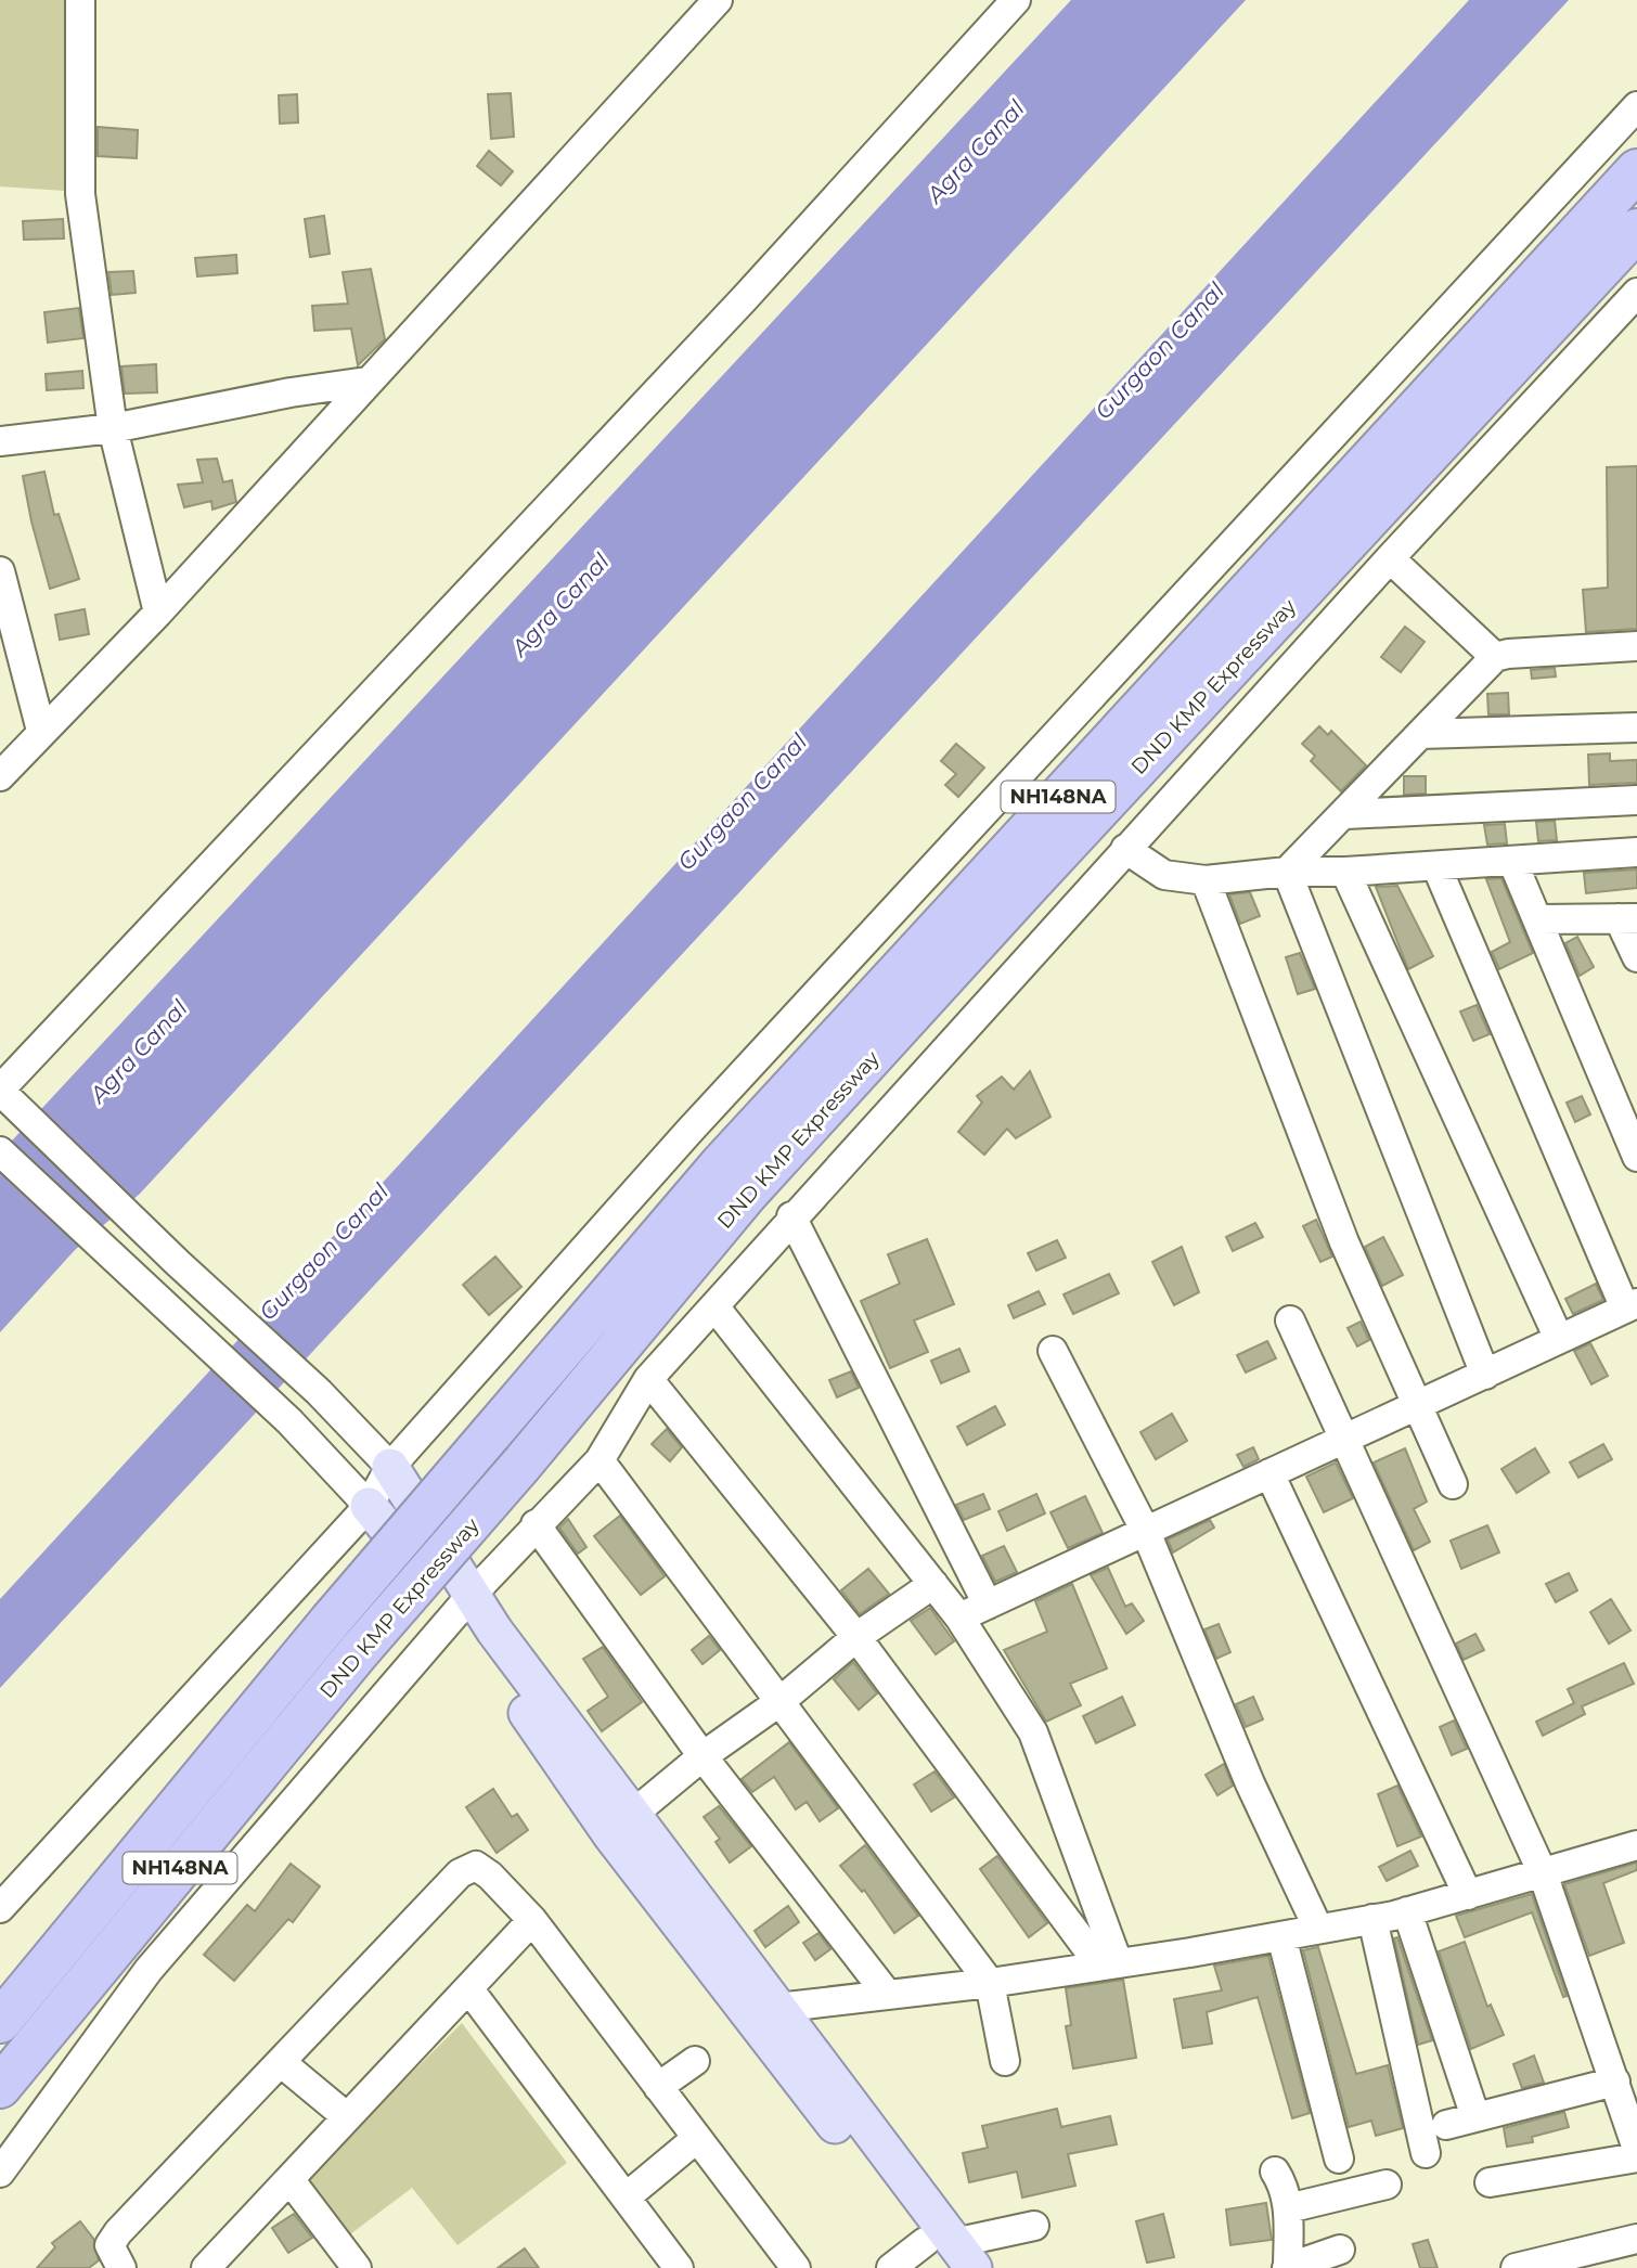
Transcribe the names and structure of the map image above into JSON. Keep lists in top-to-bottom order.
{
  "streets": {
    "highway": ["DND KMP Expressway", "NH148NA"]
  },
  "water": ["Agra Canal", "Gurgaon Canal"]
}
